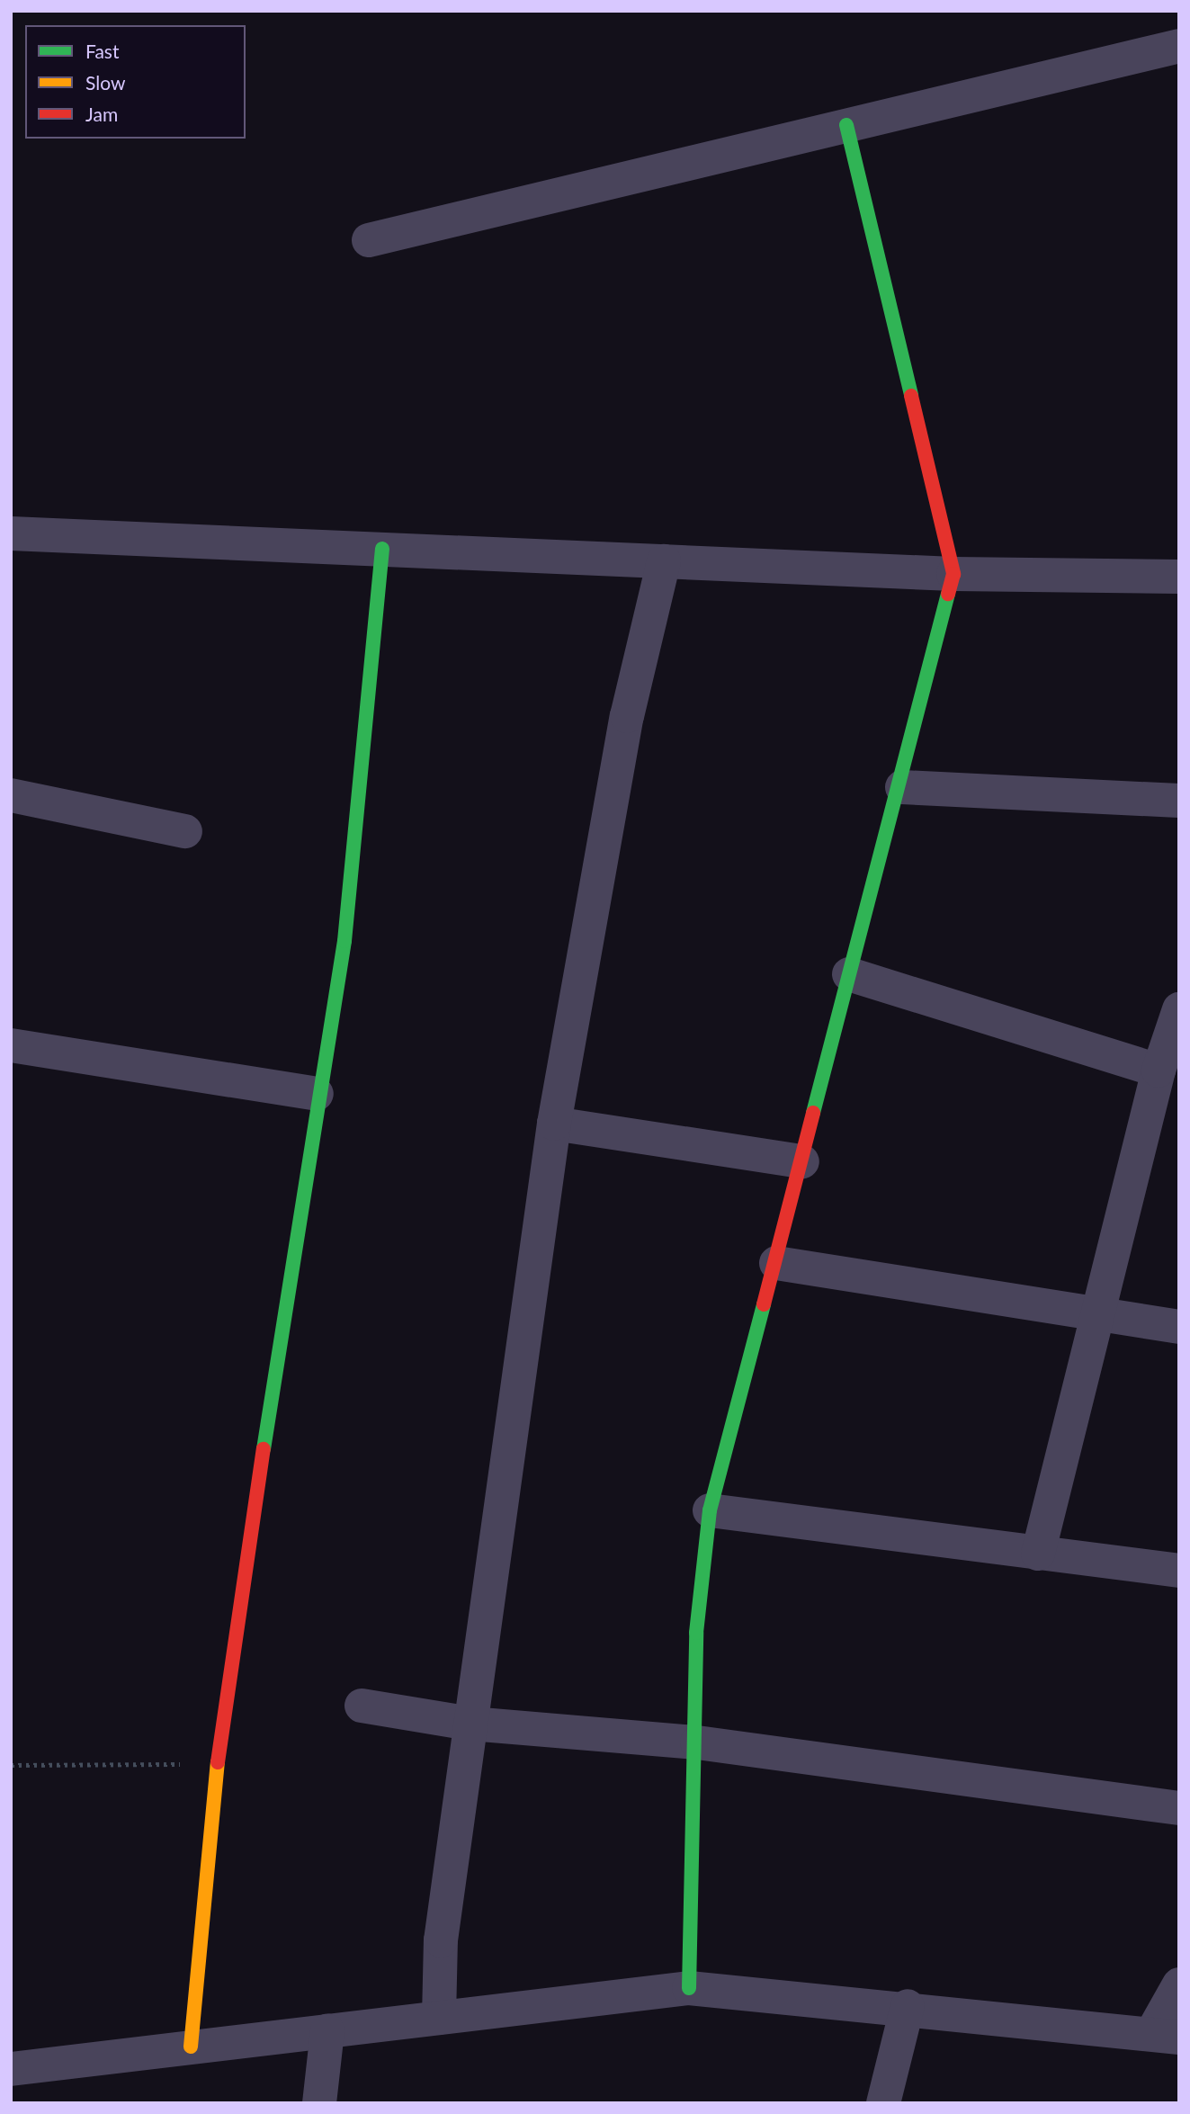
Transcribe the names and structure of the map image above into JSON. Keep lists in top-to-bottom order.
{
  "legend": ["Fast", "Slow", "Jam"]
}
